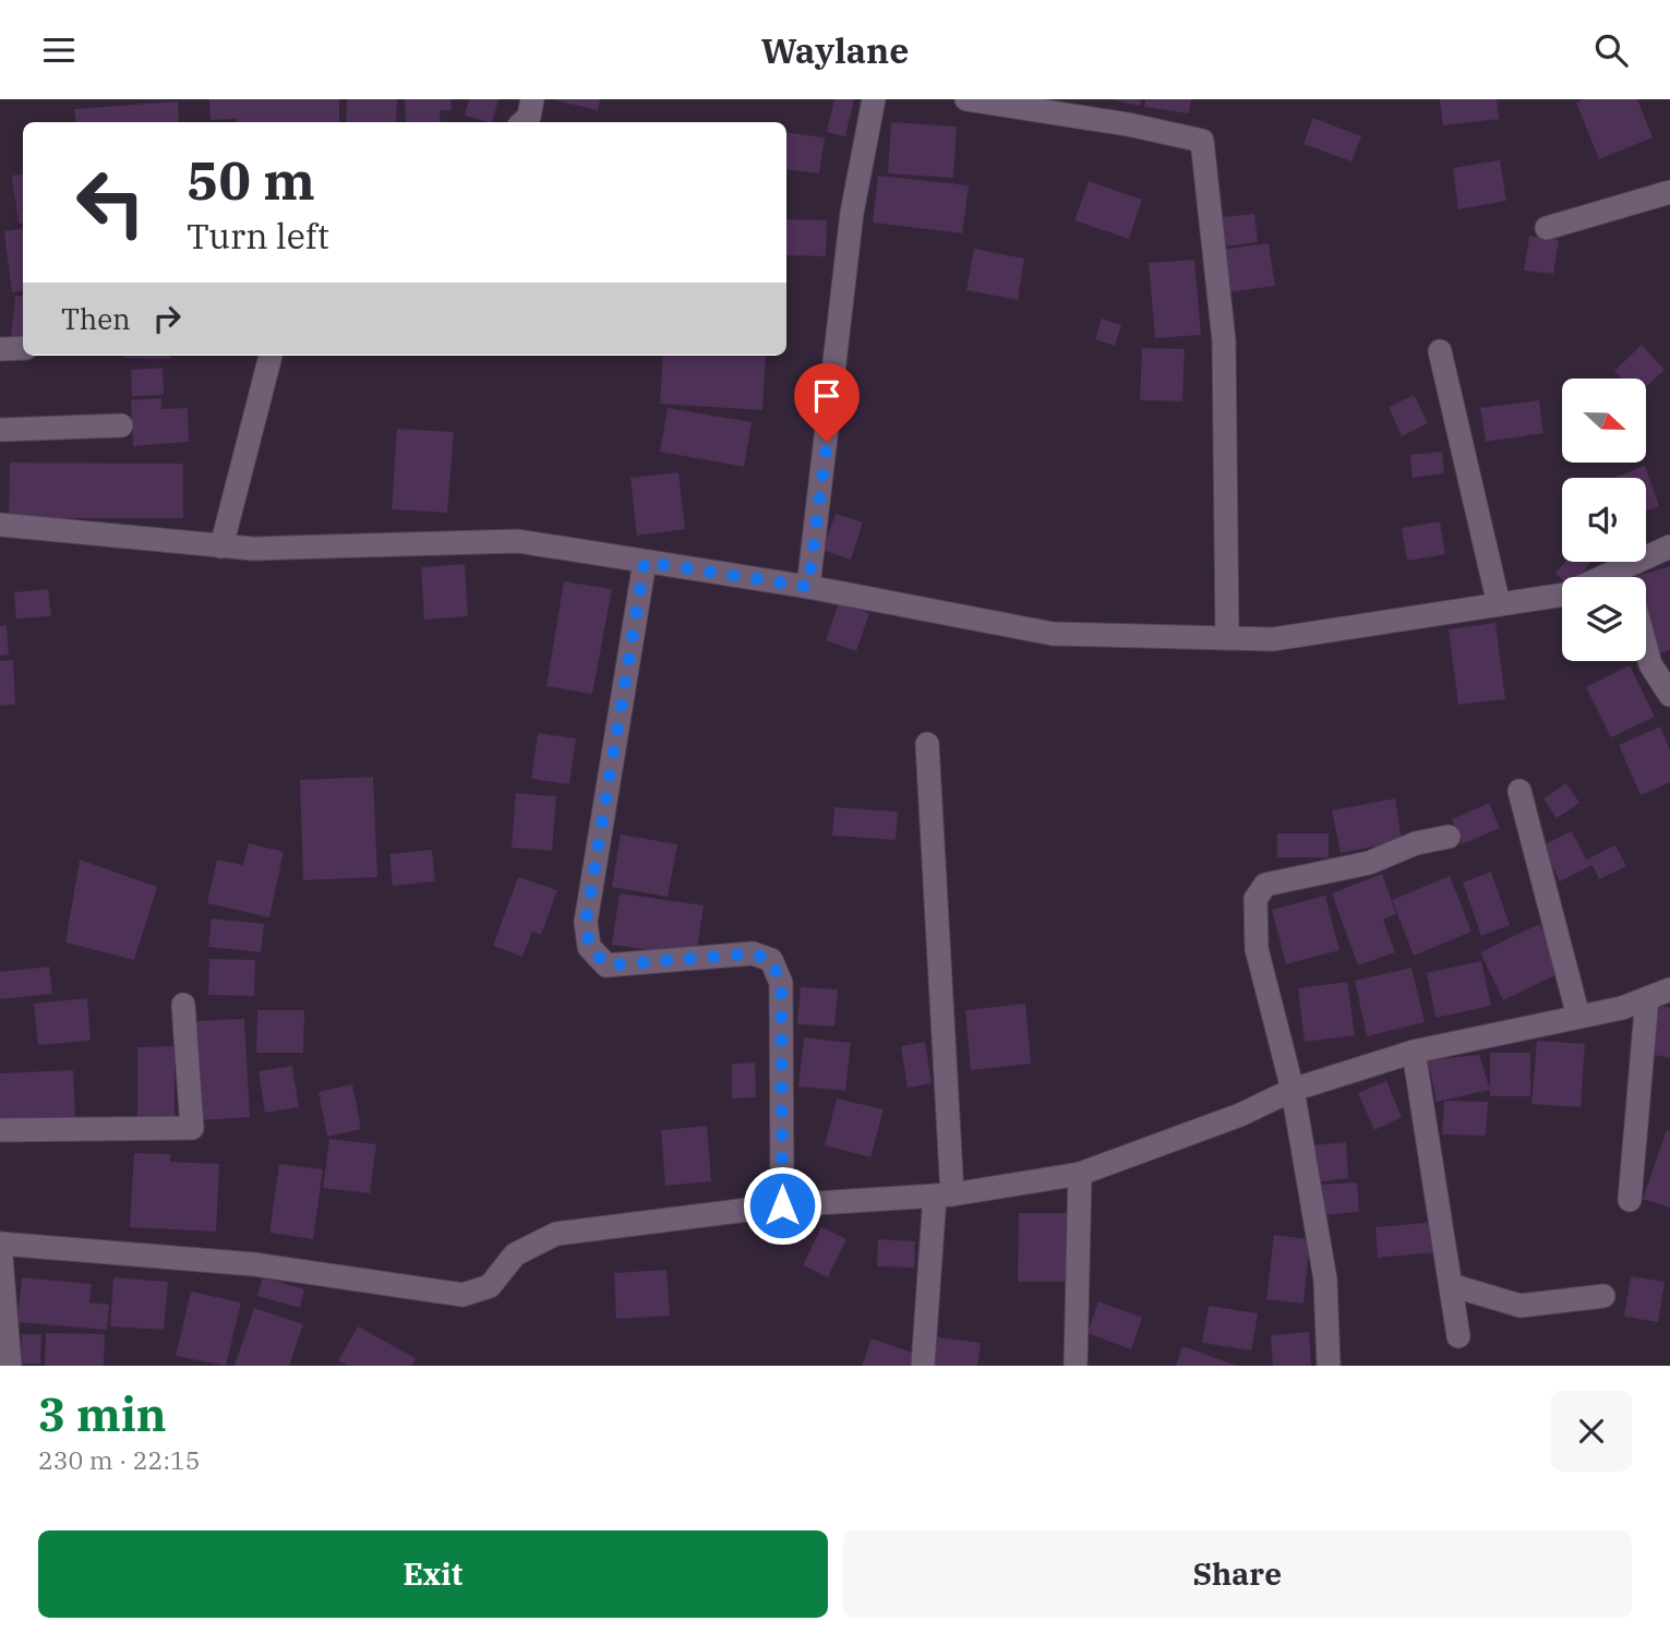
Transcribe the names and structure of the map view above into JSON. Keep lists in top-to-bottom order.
{
  "north": "right",
  "page": {
    "header": "Waylane",
    "turn": ["50 m", "Turn left"],
    "then": "Then",
    "heading": ["3 min", "230 m · 22:15"],
    "buttons": ["Exit", "Share"]
  }
}
